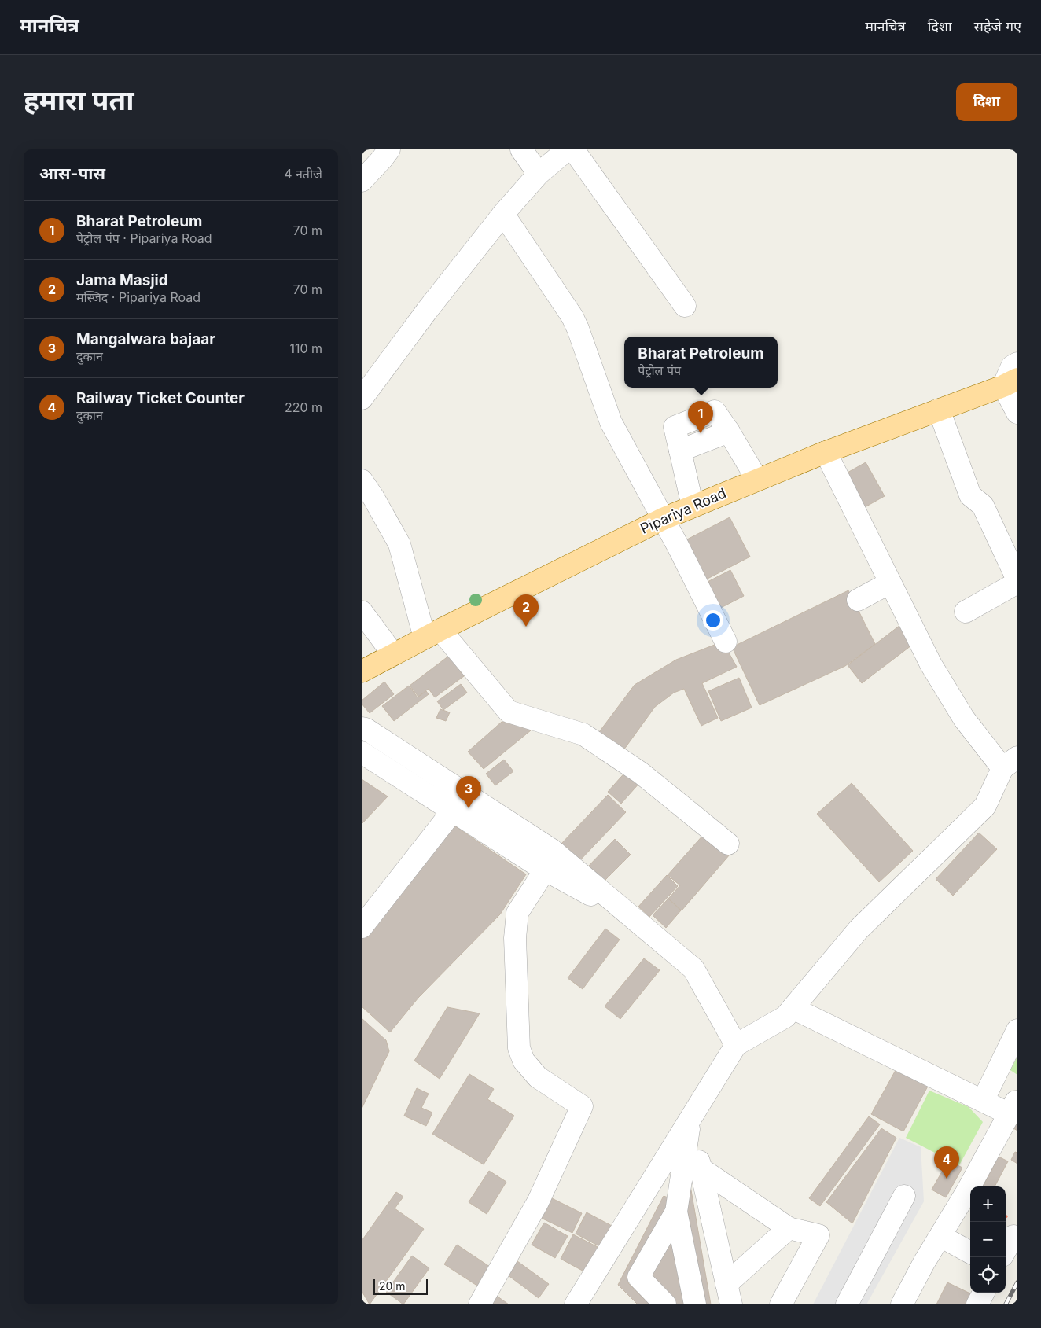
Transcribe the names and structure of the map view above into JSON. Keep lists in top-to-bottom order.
{
  "streets": {
    "main road": ["Pipariya Road"]
  },
  "scale_bar": "20 m",
  "page": {
    "header": "मानचित्र",
    "nav": ["मानचित्र", "दिशा", "सहेजे गए"],
    "title": "हमारा पता",
    "buttons": "दिशा",
    "heading": ["आस-पास", "4 नतीजे"],
    "list": [
      {
        "mark": "1",
        "name": "Bharat Petroleum",
        "note": "पेट्रोल पंप · Pipariya Road",
        "value": "70 m"
      },
      {
        "mark": "2",
        "name": "Jama Masjid",
        "note": "मस्जिद · Pipariya Road",
        "value": "70 m"
      },
      {
        "mark": "3",
        "name": "Mangalwara bajaar",
        "note": "दुकान",
        "value": "110 m"
      },
      {
        "mark": "4",
        "name": "Railway Ticket Counter",
        "note": "दुकान",
        "value": "220 m"
      }
    ],
    "popup": ["Bharat Petroleum", "पेट्रोल पंप"],
    "pins": [
      "1",
      "2",
      "3",
      "4"
    ],
    "map_buttons": ["+", "−"],
    "scale": "20 m"
  }
}
